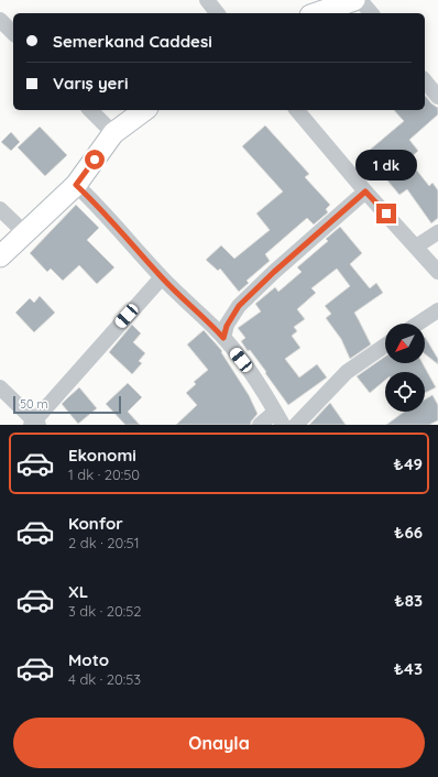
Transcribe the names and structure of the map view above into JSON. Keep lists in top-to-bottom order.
{
  "scale_bar": "50 m",
  "north": "bottom left",
  "page": {
    "banner": ["Semerkand Caddesi", "Varış yeri"],
    "bubble": "1 dk",
    "scale": "50 m",
    "list": [
      {
        "name": "Ekonomi",
        "note": "1 dk · 20:50",
        "value": "₺49"
      },
      {
        "name": "Konfor",
        "note": "2 dk · 20:51",
        "value": "₺66"
      },
      {
        "name": "XL",
        "note": "3 dk · 20:52",
        "value": "₺83"
      },
      {
        "name": "Moto",
        "note": "4 dk · 20:53",
        "value": "₺43"
      }
    ],
    "buttons": "Onayla"
  }
}
